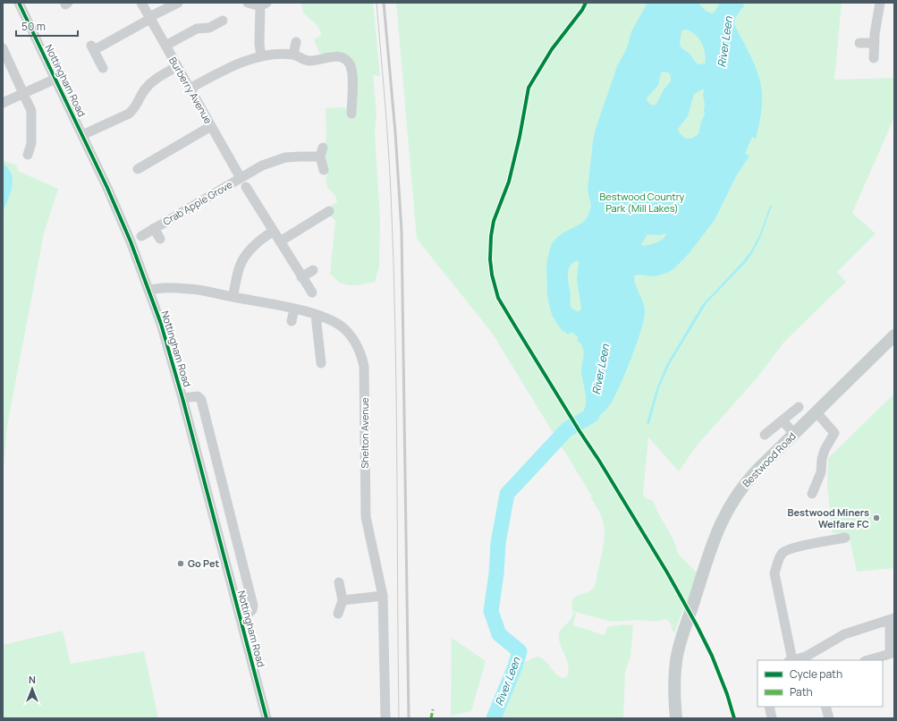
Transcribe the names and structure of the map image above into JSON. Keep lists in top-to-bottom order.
{
  "streets": {
    "main road": ["Bestwood Road"],
    "street": [
      "Nottingham Road",
      "Burberry Avenue",
      "Crab Apple Grove",
      "Shelton Avenue"
    ]
  },
  "crossings": [
    ["Nottingham Road", "Shelton Avenue"],
    ["Burberry Avenue", "Crab Apple Grove"]
  ],
  "water": ["River Leen"],
  "parks": ["Bestwood Country Park (Mill Lakes)"],
  "places": ["Bestwood Miners Welfare FC", "Go Pet"],
  "legend": ["Cycle path", "Path"],
  "scale_bar": "50 m",
  "north": "top"
}
